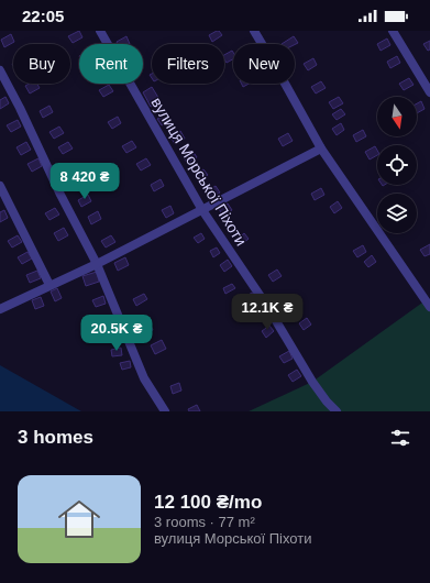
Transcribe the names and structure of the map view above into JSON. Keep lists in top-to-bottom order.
{
  "streets": {
    "street": ["вулиця Морської Піхоти"]
  },
  "north": "bottom",
  "page": {
    "status": "22:05",
    "chip": [
      "Buy",
      "Rent",
      "Filters",
      "New"
    ],
    "price": ["8 420 ₴", "12.1K ₴", "20.5K ₴"],
    "heading": "3 homes",
    "list": [
      {
        "name": "12 100 ₴/mo",
        "note": "3 rooms · 77 m² · вулиця Морської Піхоти"
      }
    ]
  }
}
